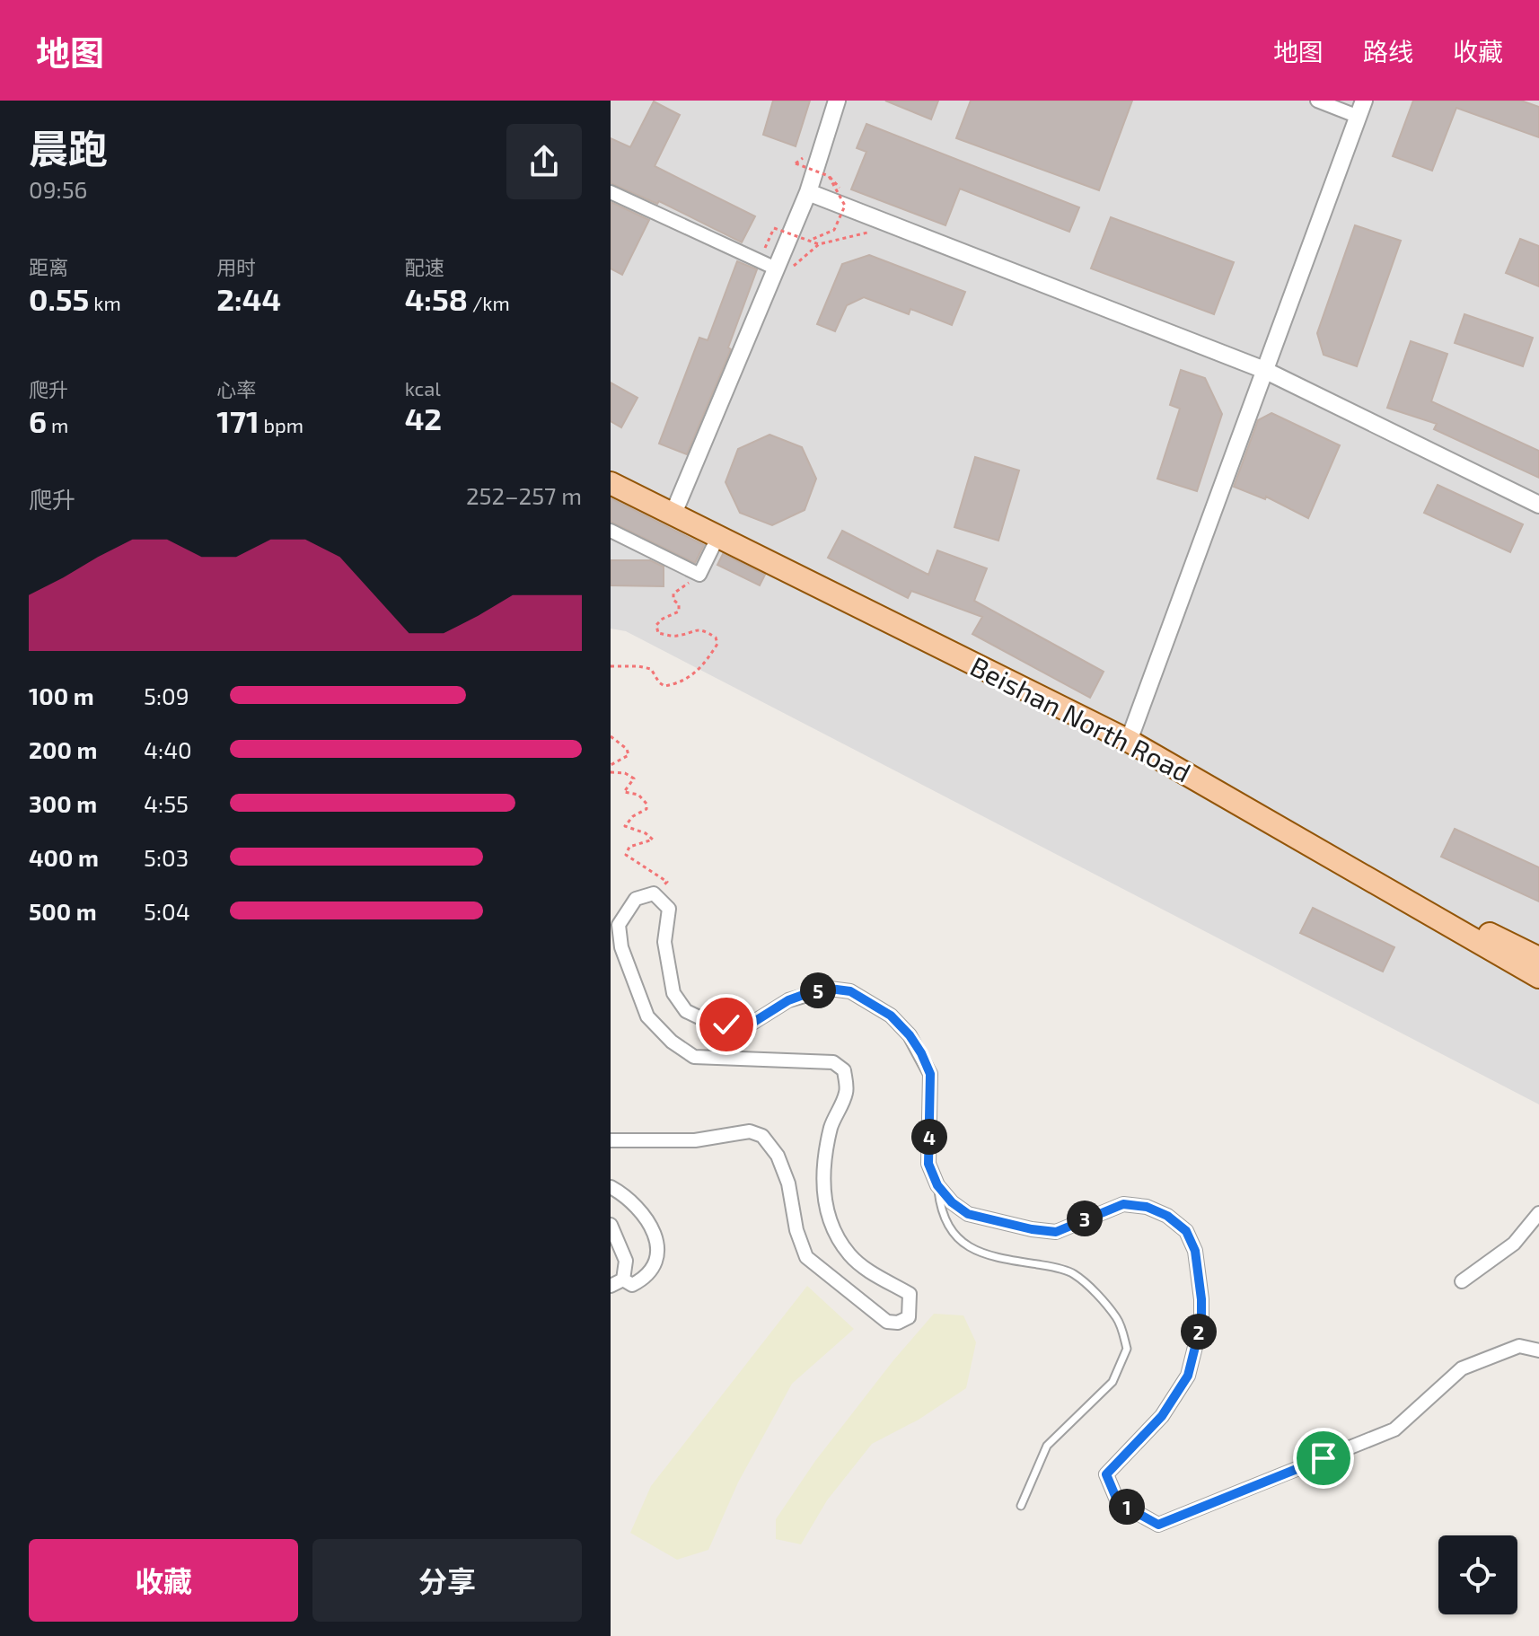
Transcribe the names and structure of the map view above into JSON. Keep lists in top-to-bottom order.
{
  "streets": {
    "main road": ["Beishan North Road"]
  },
  "page": {
    "header": "地图",
    "nav": ["地图", "路线", "收藏"],
    "heading": ["晨跑", "09:56"],
    "stats": [
      ["距离", "0.55 km"],
      ["用时", "2:44"],
      ["配速", "4:58 /km"],
      ["爬升", "6 m"],
      ["心率", "171 bpm"],
      ["kcal", "42"]
    ],
    "chart": ["爬升", "252–257 m"],
    "list": [
      {
        "name": "100 m",
        "note": "5:09"
      },
      {
        "name": "200 m",
        "note": "4:40"
      },
      {
        "name": "300 m",
        "note": "4:55"
      },
      {
        "name": "400 m",
        "note": "5:03"
      },
      {
        "name": "500 m",
        "note": "5:04"
      }
    ],
    "pins": [
      "5",
      "4",
      "3",
      "2",
      "1"
    ],
    "buttons": ["收藏", "分享"]
  }
}
